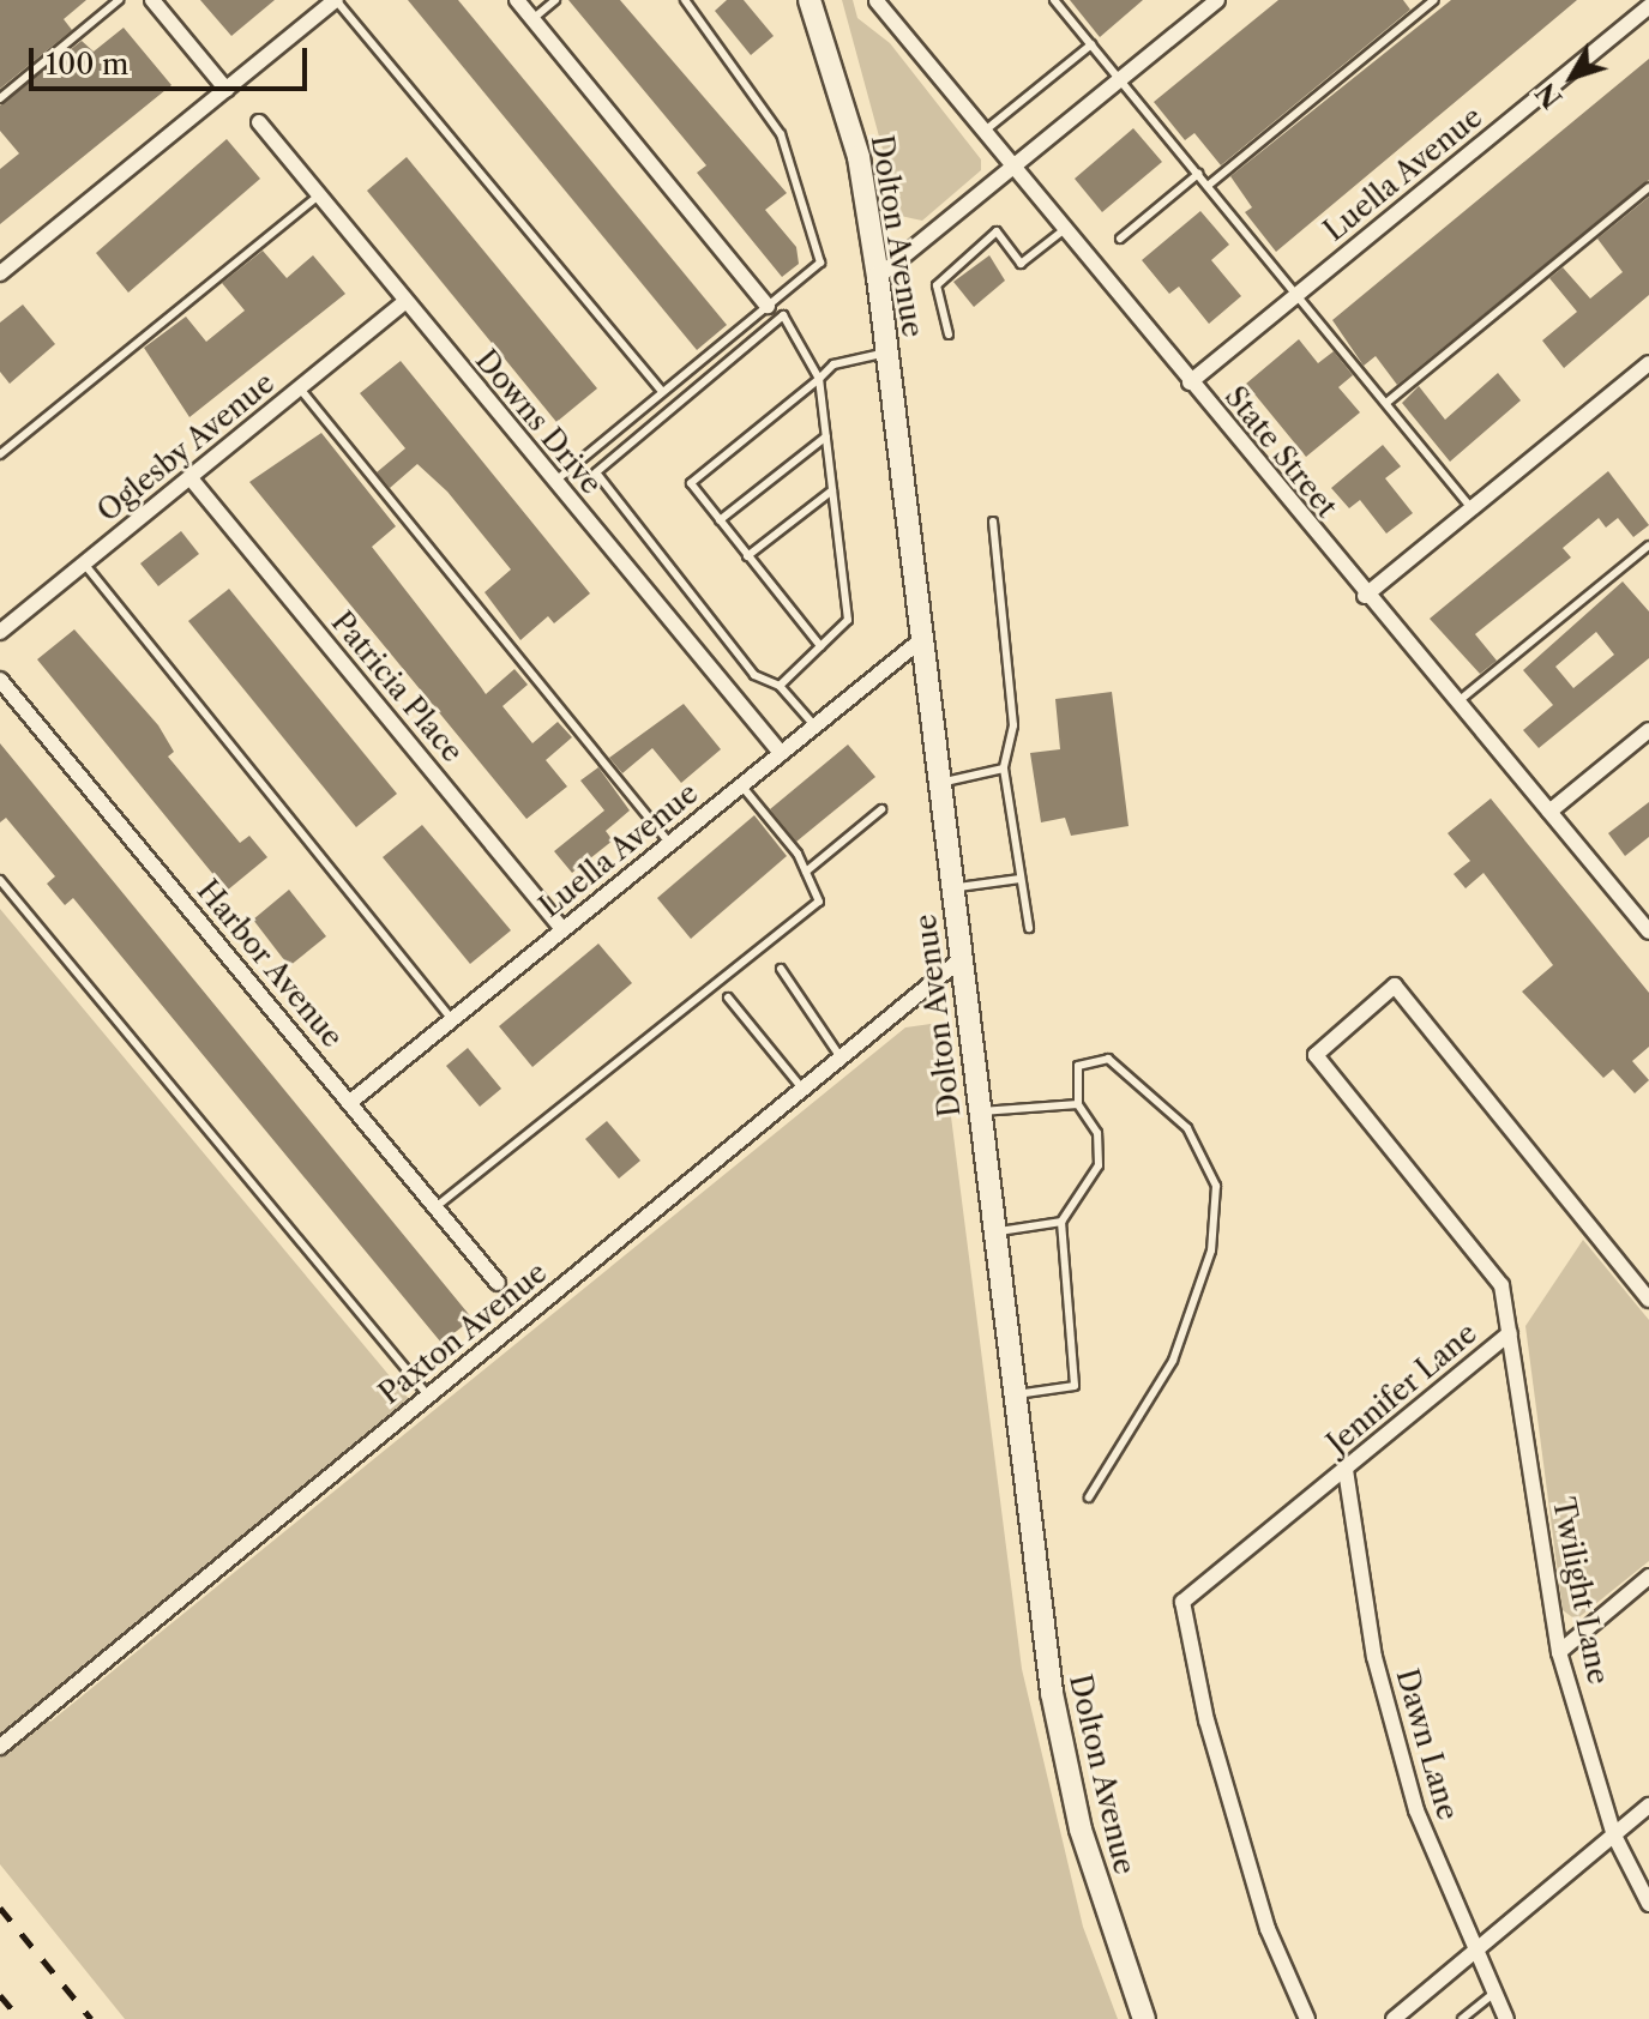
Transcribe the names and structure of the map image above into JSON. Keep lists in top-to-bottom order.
{
  "streets": {
    "street": [
      "Luella Avenue",
      "Dolton Avenue",
      "Downs Drive",
      "Oglesby Avenue",
      "State Street",
      "Patricia Place",
      "Harbor Avenue",
      "Paxton Avenue",
      "Jennifer Lane",
      "Twilight Lane",
      "Dawn Lane"
    ]
  },
  "crossings": [
    ["Luella Avenue", "Dolton Avenue"],
    ["Luella Avenue", "Downs Drive"],
    ["Luella Avenue", "State Street"],
    ["Luella Avenue", "Patricia Place"],
    ["Luella Avenue", "Harbor Avenue"],
    ["Dolton Avenue", "Paxton Avenue"],
    ["Downs Drive", "Oglesby Avenue"],
    ["Oglesby Avenue", "Patricia Place"],
    ["Jennifer Lane", "Twilight Lane"],
    ["Jennifer Lane", "Dawn Lane"]
  ],
  "scale_bar": "100 m",
  "north": "bottom left"
}
